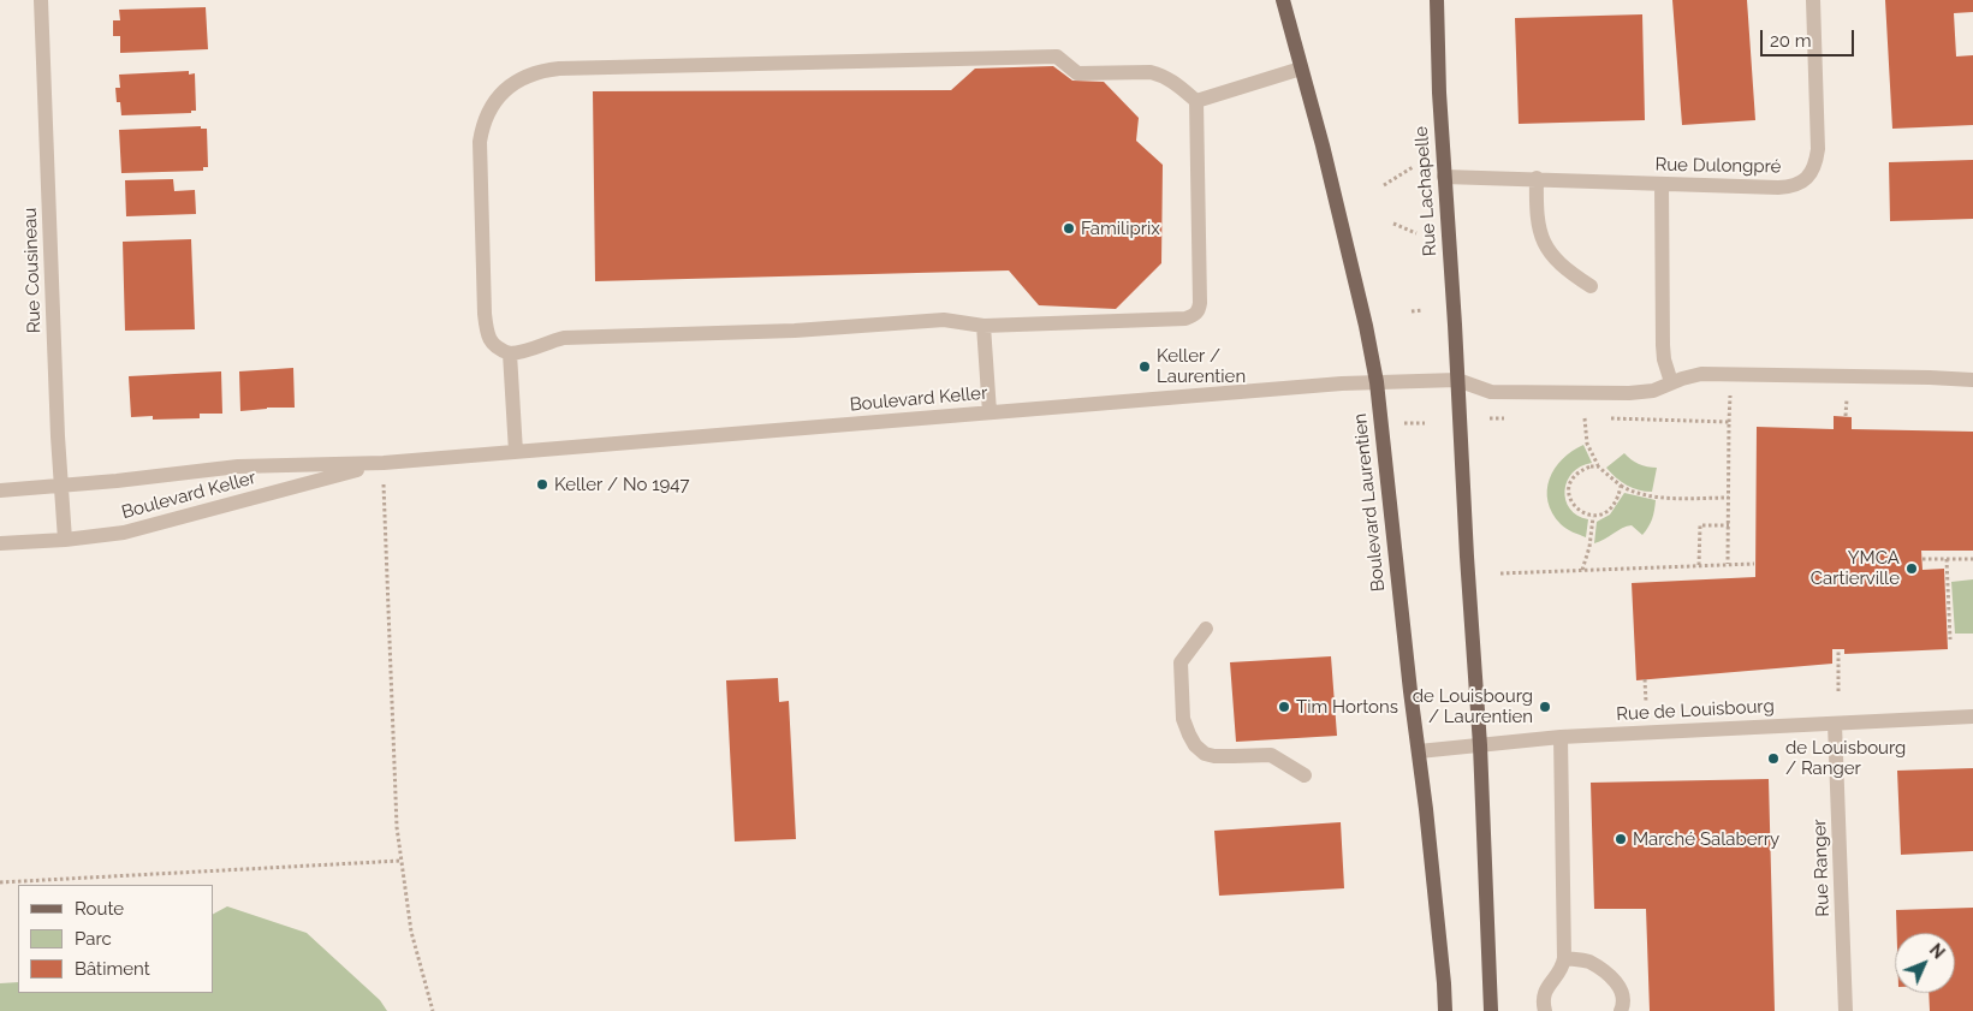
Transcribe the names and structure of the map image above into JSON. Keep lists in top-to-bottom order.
{
  "streets": {
    "main road": ["Rue Lachapelle", "Boulevard Laurentien"],
    "street": [
      "Rue Dulongpré",
      "Rue Cousineau",
      "Boulevard Keller",
      "Rue de Louisbourg",
      "Rue Ranger"
    ]
  },
  "crossings": [
    ["Rue Dulongpré", "Rue Lachapelle"],
    ["Rue Lachapelle", "Boulevard Keller"],
    ["Rue Cousineau", "Boulevard Keller"],
    ["Boulevard Keller", "Boulevard Laurentien"],
    ["Boulevard Laurentien", "Rue de Louisbourg"],
    ["Rue de Louisbourg", "Rue Ranger"]
  ],
  "places": [
    "Familiprix",
    "Keller / Laurentien",
    "Keller / No 1947",
    "YMCA Cartierville",
    "Tim Hortons",
    "de Louisbourg / Laurentien",
    "de Louisbourg / Ranger",
    "Marché Salaberry"
  ],
  "legend": ["Route", "Parc", "Bâtiment"],
  "scale_bar": "20 m",
  "north": "top right"
}
